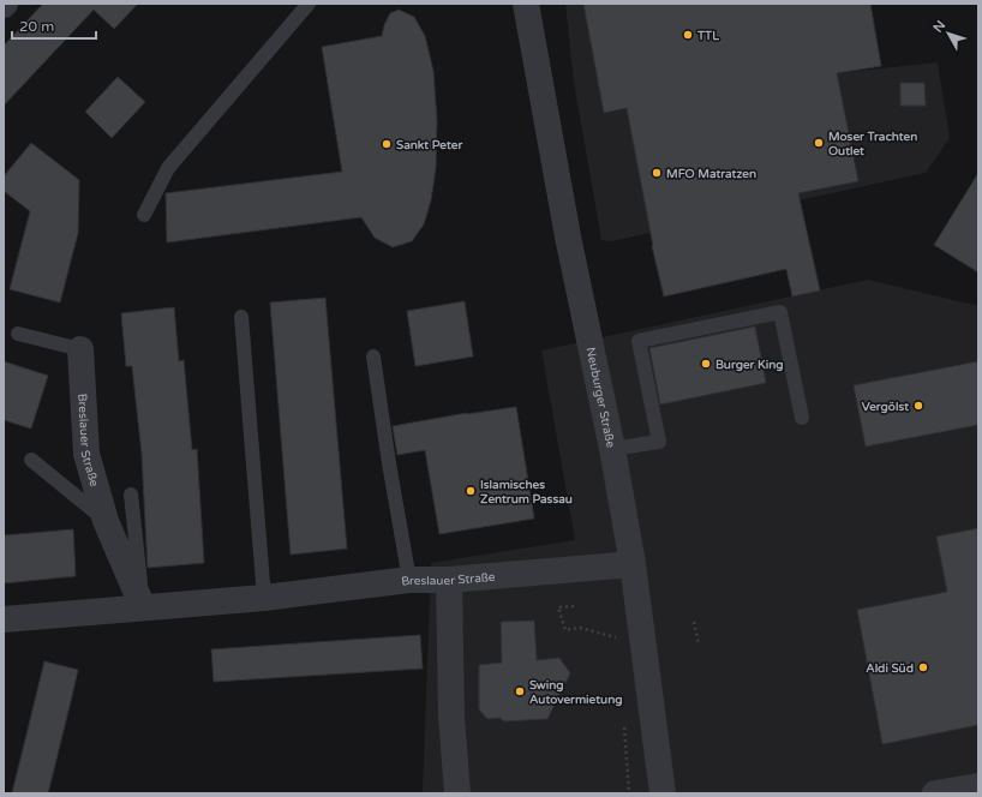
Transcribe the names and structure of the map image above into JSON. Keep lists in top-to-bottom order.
{
  "streets": {
    "street": ["Neuburger Straße", "Breslauer Straße"]
  },
  "crossings": [
    ["Neuburger Straße", "Breslauer Straße"]
  ],
  "places": [
    "TTL",
    "Moser Trachten Outlet",
    "Sankt Peter",
    "MFO Matratzen",
    "Burger King",
    "Vergölst",
    "Islamisches Zentrum Passau",
    "Aldi Süd",
    "Swing Autovermietung"
  ],
  "scale_bar": "20 m",
  "north": "top left"
}
